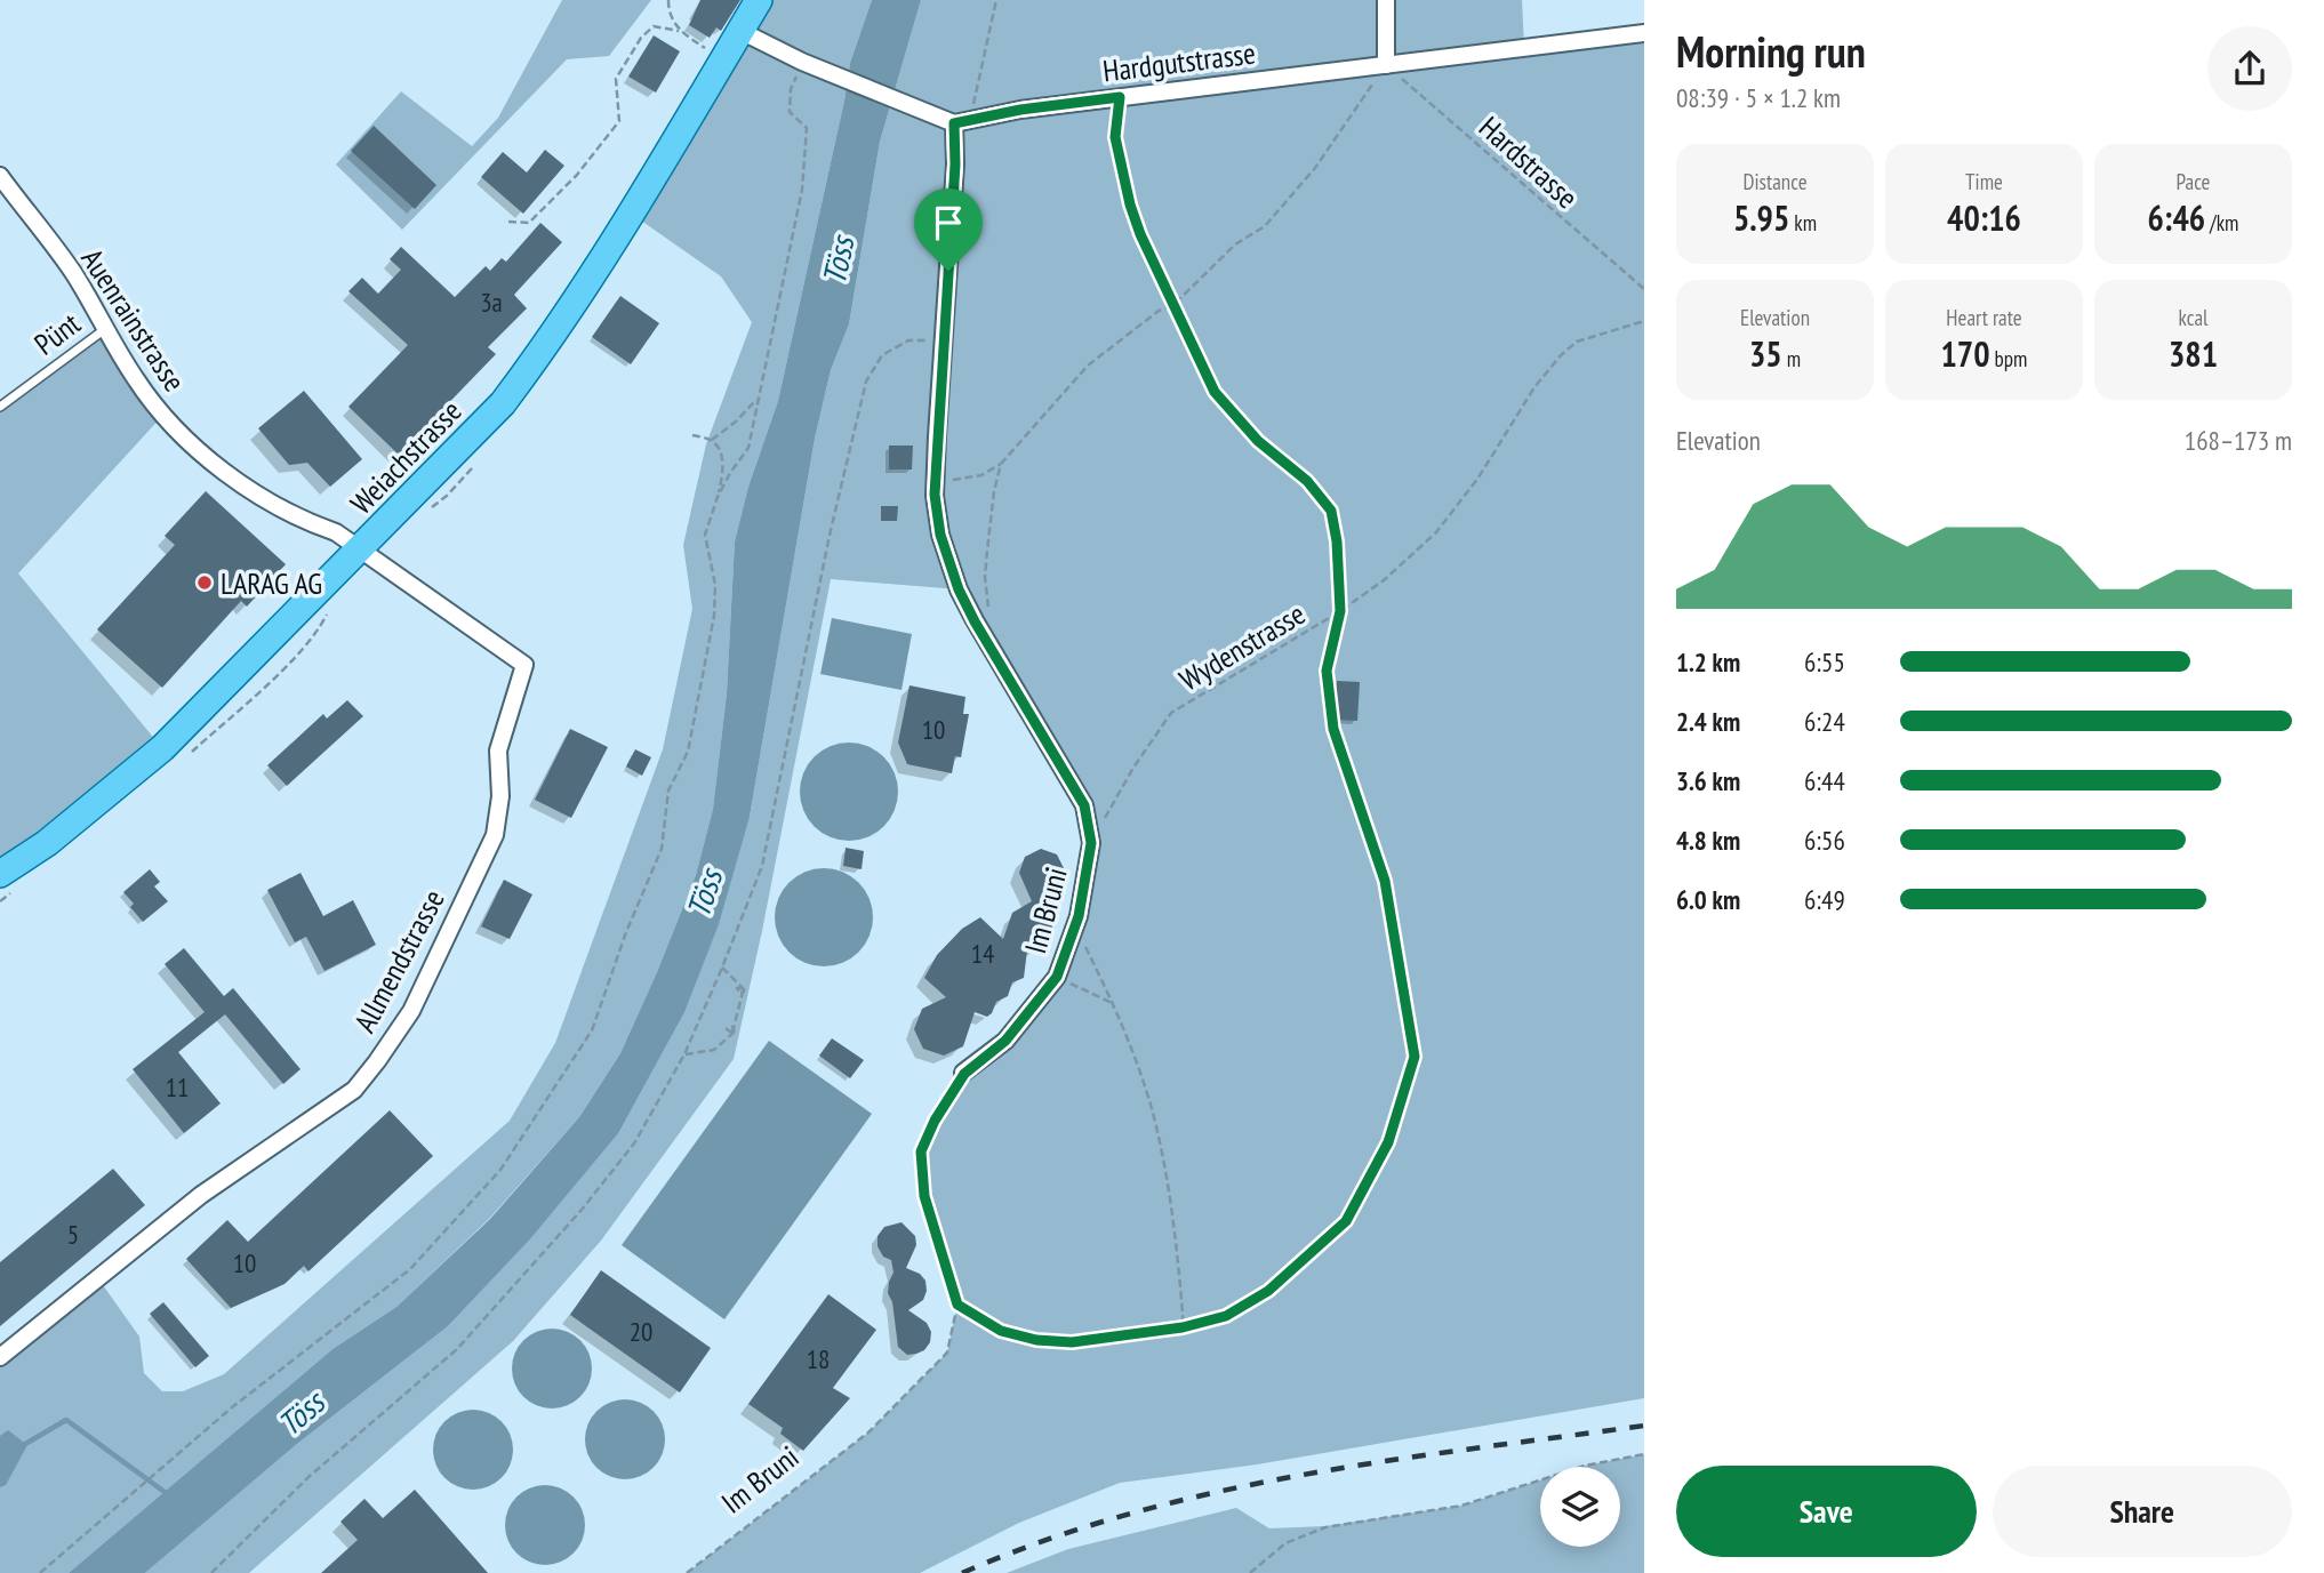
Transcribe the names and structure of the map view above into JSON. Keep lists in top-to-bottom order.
{
  "streets": {
    "main road": ["Weiachstrasse"],
    "street": [
      "Hardgutstrasse",
      "Auenrainstrasse",
      "Im Bruni",
      "Allmendstrasse"
    ],
    "lane": ["Pünt"],
    "path": ["Hardstrasse", "Wydenstrasse"]
  },
  "crossings": [
    ["Hardgutstrasse", "Hardstrasse"],
    ["Hardgutstrasse", "Im Bruni"],
    ["Auenrainstrasse", "Pünt"],
    ["Auenrainstrasse", "Weiachstrasse"],
    ["Auenrainstrasse", "Allmendstrasse"],
    ["Weiachstrasse", "Allmendstrasse"],
    ["Wydenstrasse", "Im Bruni"]
  ],
  "water": ["Töss"],
  "places": ["LARAG AG"],
  "house_numbers": [
    "3a",
    "10",
    "14",
    "11",
    "5",
    "10",
    "20",
    "18"
  ],
  "page": {
    "heading": ["Morning run", "08:39 · 5 × 1.2 km"],
    "stats": [
      ["Distance", "5.95 km"],
      ["Time", "40:16"],
      ["Pace", "6:46 /km"],
      ["Elevation", "35 m"],
      ["Heart rate", "170 bpm"],
      ["kcal", "381"]
    ],
    "chart": ["Elevation", "168–173 m"],
    "list": [
      {
        "name": "1.2 km",
        "note": "6:55"
      },
      {
        "name": "2.4 km",
        "note": "6:24"
      },
      {
        "name": "3.6 km",
        "note": "6:44"
      },
      {
        "name": "4.8 km",
        "note": "6:56"
      },
      {
        "name": "6.0 km",
        "note": "6:49"
      }
    ],
    "buttons": ["Save", "Share"]
  }
}
